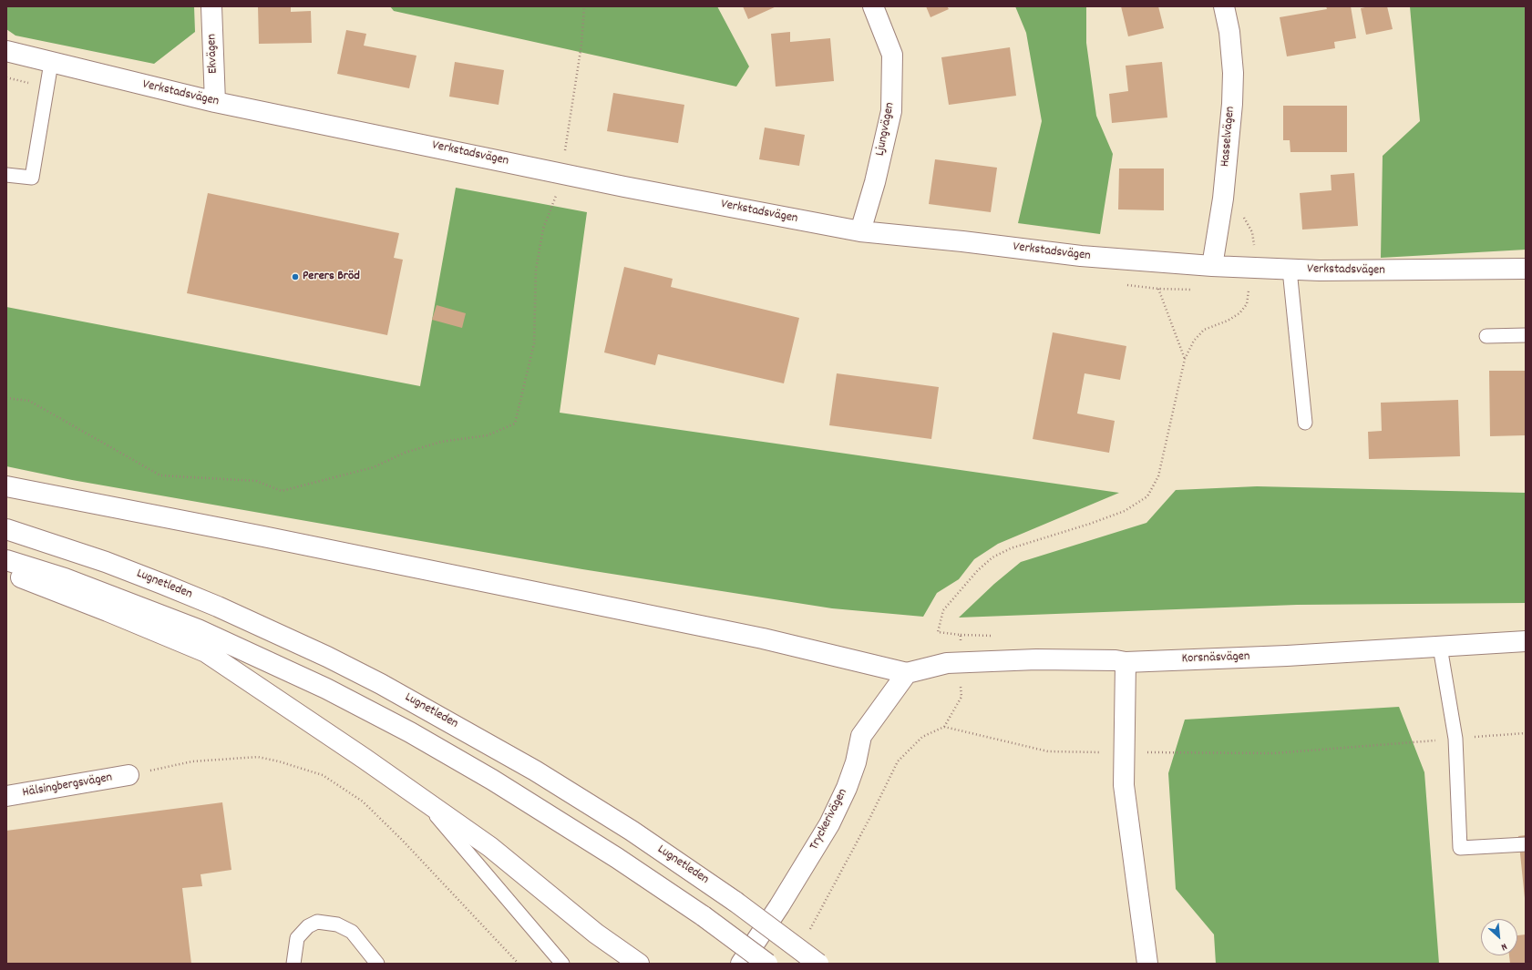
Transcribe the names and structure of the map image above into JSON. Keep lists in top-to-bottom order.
{
  "streets": {
    "main road": [
      "Ekvägen",
      "Verkstadsvägen",
      "Ljungvägen",
      "Hasselvägen",
      "Lugnetleden",
      "Korsnäsvägen",
      "Hälsingbergsvägen",
      "Tryckerivägen"
    ]
  },
  "crossings": [
    ["Ekvägen", "Verkstadsvägen"],
    ["Verkstadsvägen", "Ljungvägen"],
    ["Verkstadsvägen", "Hasselvägen"],
    ["Korsnäsvägen", "Tryckerivägen"]
  ],
  "places": ["Perers Bröd"],
  "north": "bottom right"
}
